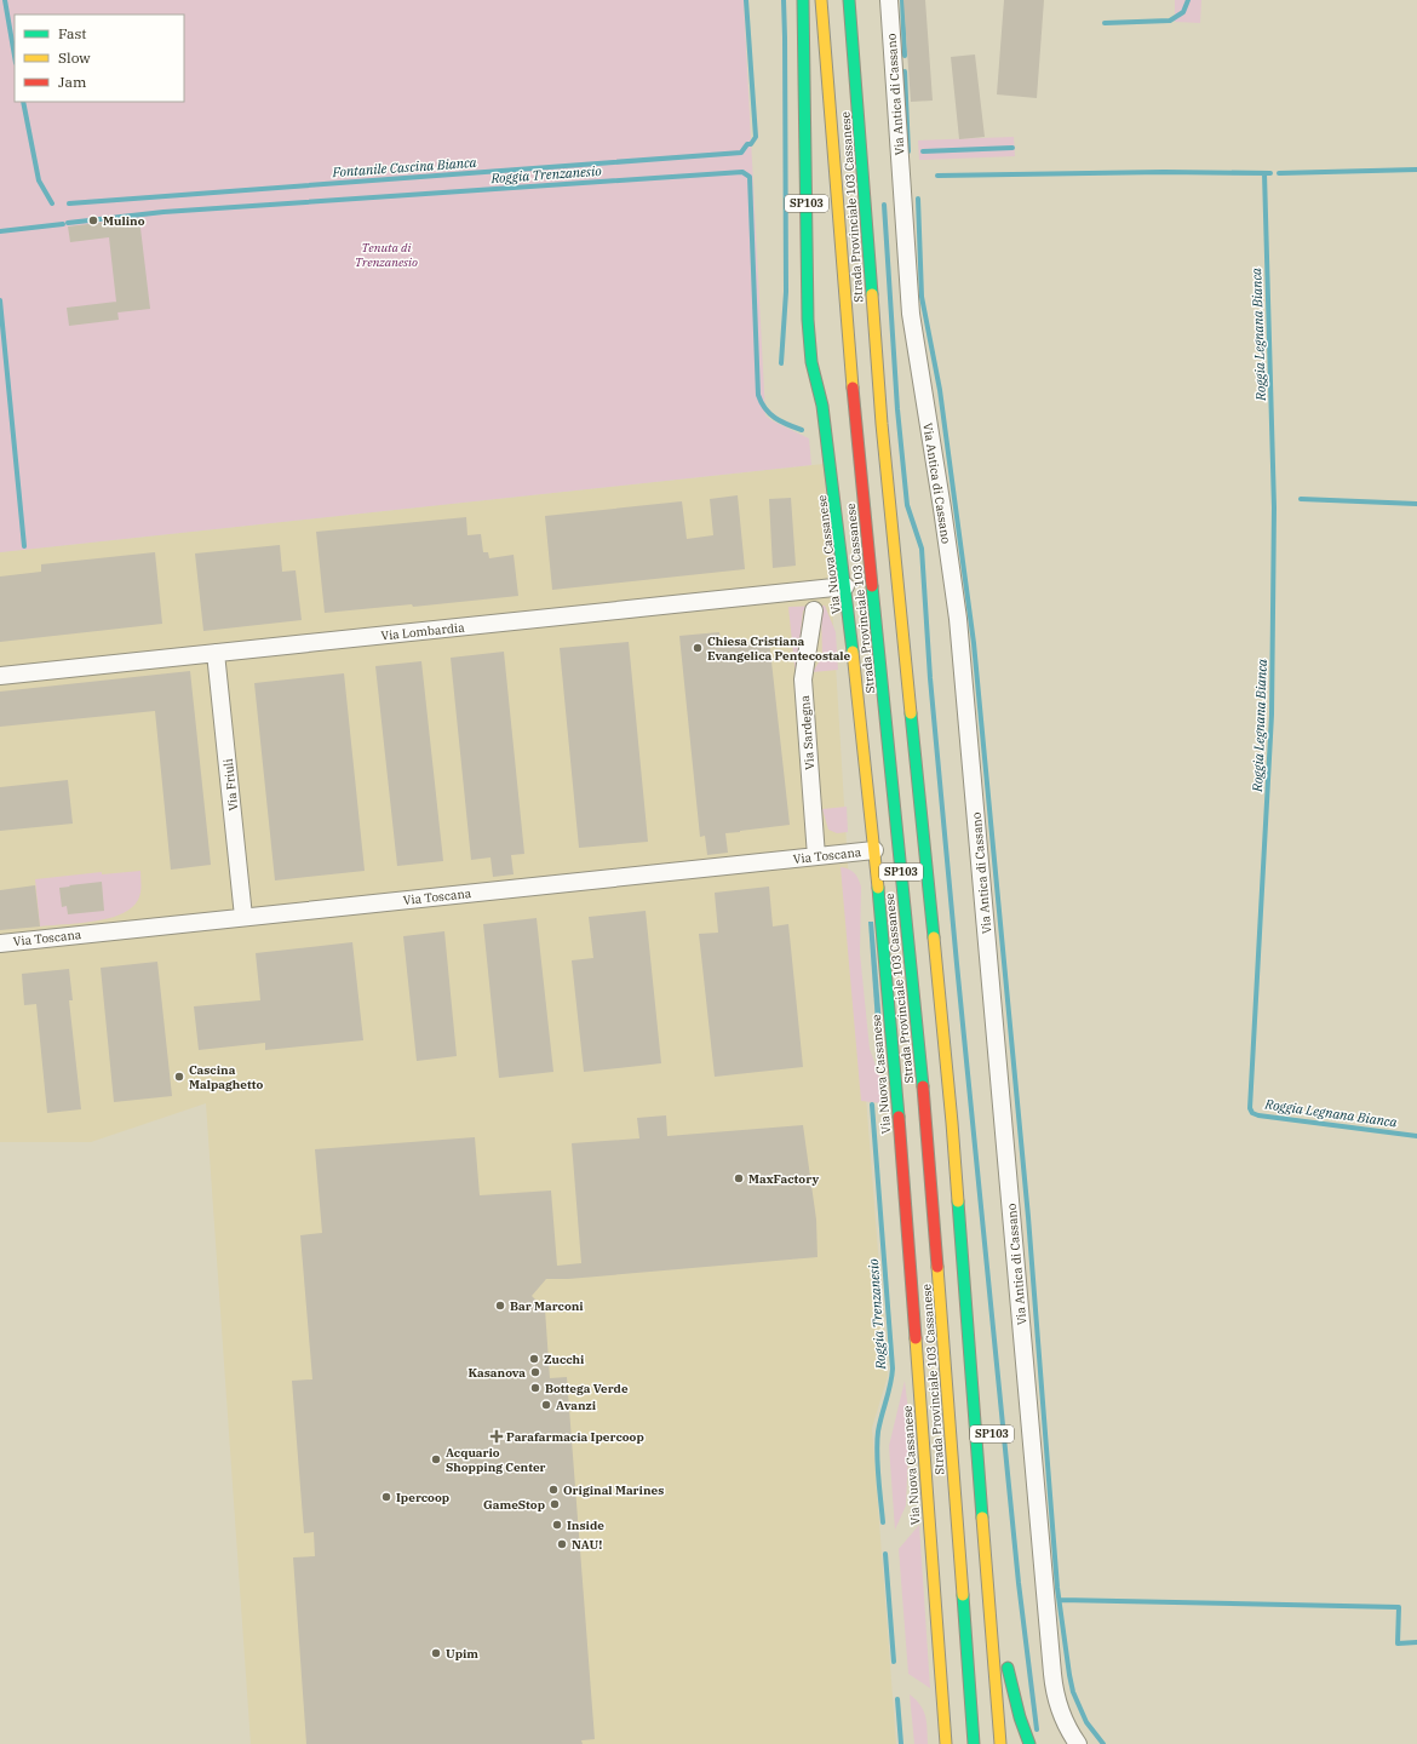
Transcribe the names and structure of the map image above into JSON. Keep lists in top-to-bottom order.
{
  "streets": {
    "main road": ["SP103", "Strada Provinciale 103 Cassanese", "Via Nuova Cassanese"],
    "street": [
      "Via Antica di Cassano",
      "Via Lombardia",
      "Via Sardegna",
      "Via Friuli",
      "Via Toscana"
    ]
  },
  "crossings": [
    ["SP103", "Strada Provinciale 103 Cassanese"],
    ["Via Nuova Cassanese", "Via Lombardia"],
    ["Via Nuova Cassanese", "Via Toscana"],
    ["Via Lombardia", "Via Friuli"],
    ["Via Sardegna", "Via Toscana"],
    ["Via Friuli", "Via Toscana"]
  ],
  "water": ["Fontanile Cascina Bianca", "Roggia Trenzanesio", "Roggia Legnana Bianca"],
  "parks": ["Tenuta di Trenzanesio"],
  "places": {
    "other": [
      "Mulino",
      "Chiesa Cristiana Evangelica Pentecostale",
      "Cascina Malpaghetto",
      "MaxFactory",
      "Bar Marconi",
      "Zucchi",
      "Kasanova",
      "Bottega Verde",
      "Avanzi",
      "Acquario Shopping Center",
      "Original Marines",
      "Ipercoop",
      "GameStop",
      "Inside",
      "NAU!",
      "Upim"
    ],
    "health": ["Parafarmacia Ipercoop"]
  },
  "legend": ["Fast", "Slow", "Jam"]
}
